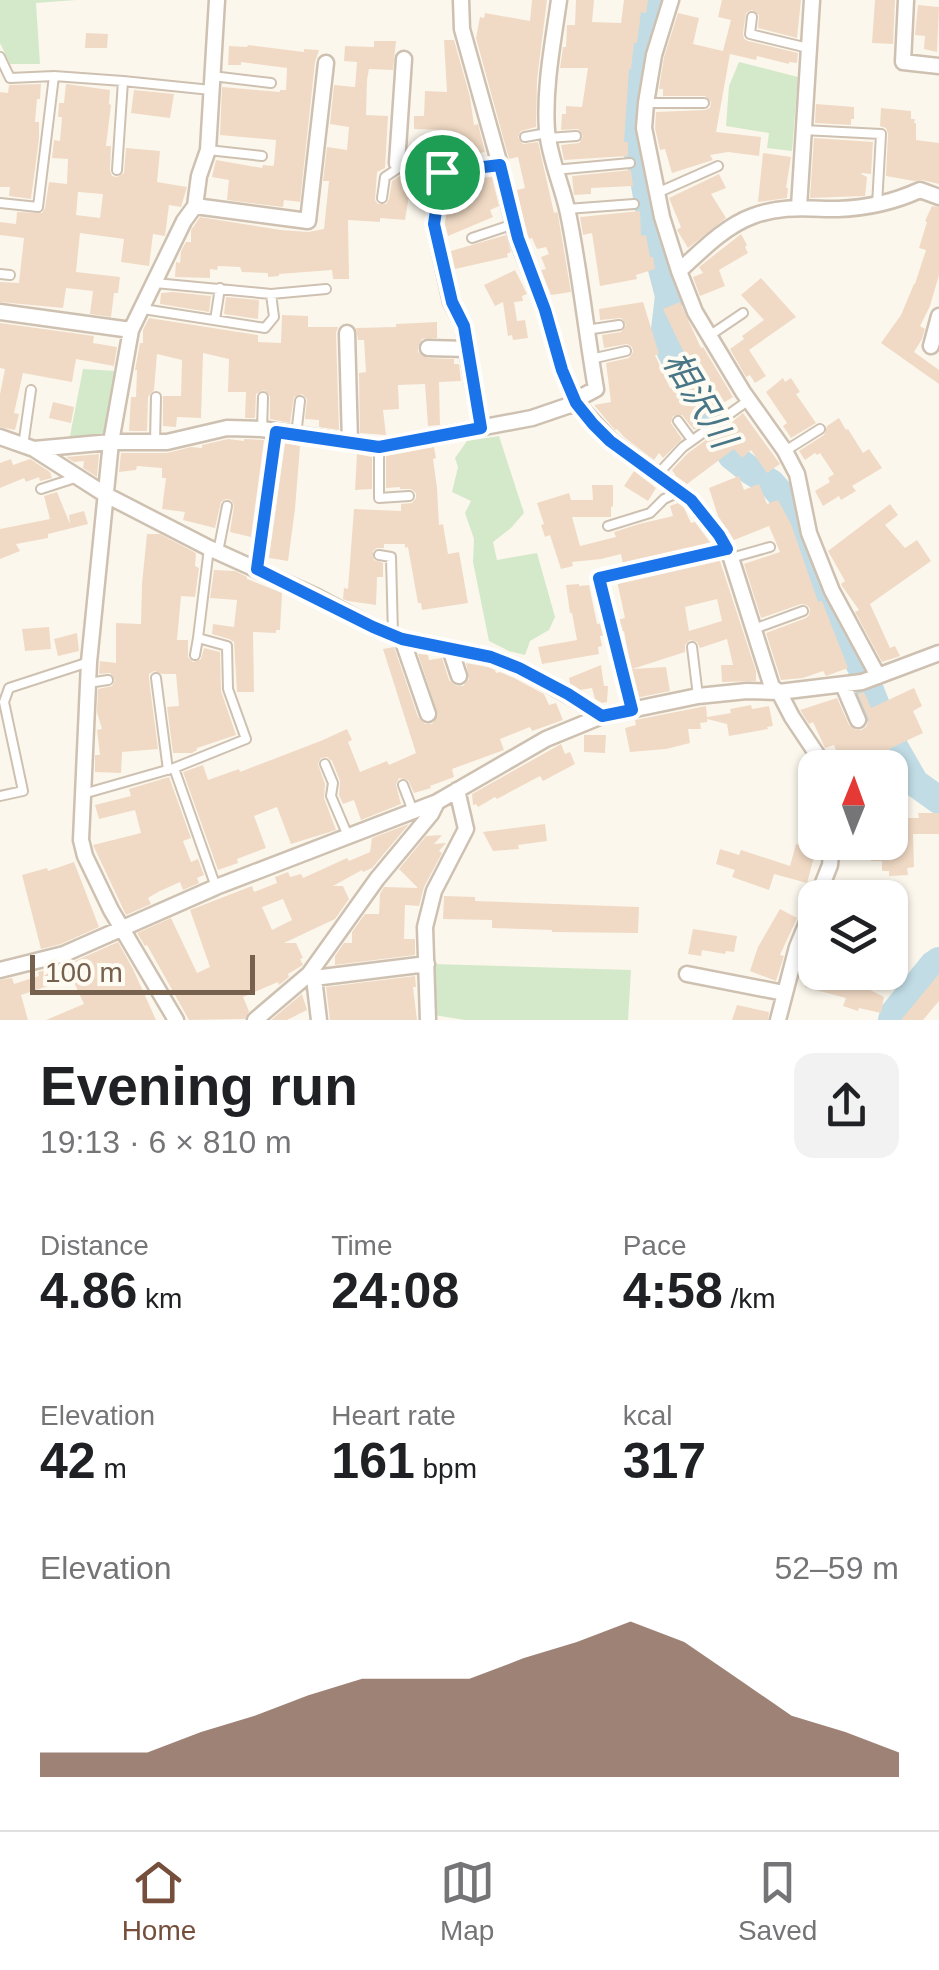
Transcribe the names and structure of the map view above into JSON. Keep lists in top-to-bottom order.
{
  "water": ["相沢川"],
  "scale_bar": "100 m",
  "north": "top",
  "page": {
    "scale": "100 m",
    "heading": ["Evening run", "19:13 · 6 × 810 m"],
    "stats": [
      ["Distance", "4.86 km"],
      ["Time", "24:08"],
      ["Pace", "4:58 /km"],
      ["Elevation", "42 m"],
      ["Heart rate", "161 bpm"],
      ["kcal", "317"]
    ],
    "chart": ["Elevation", "52–59 m"],
    "tabs": ["Home", "Map", "Saved"]
  }
}
